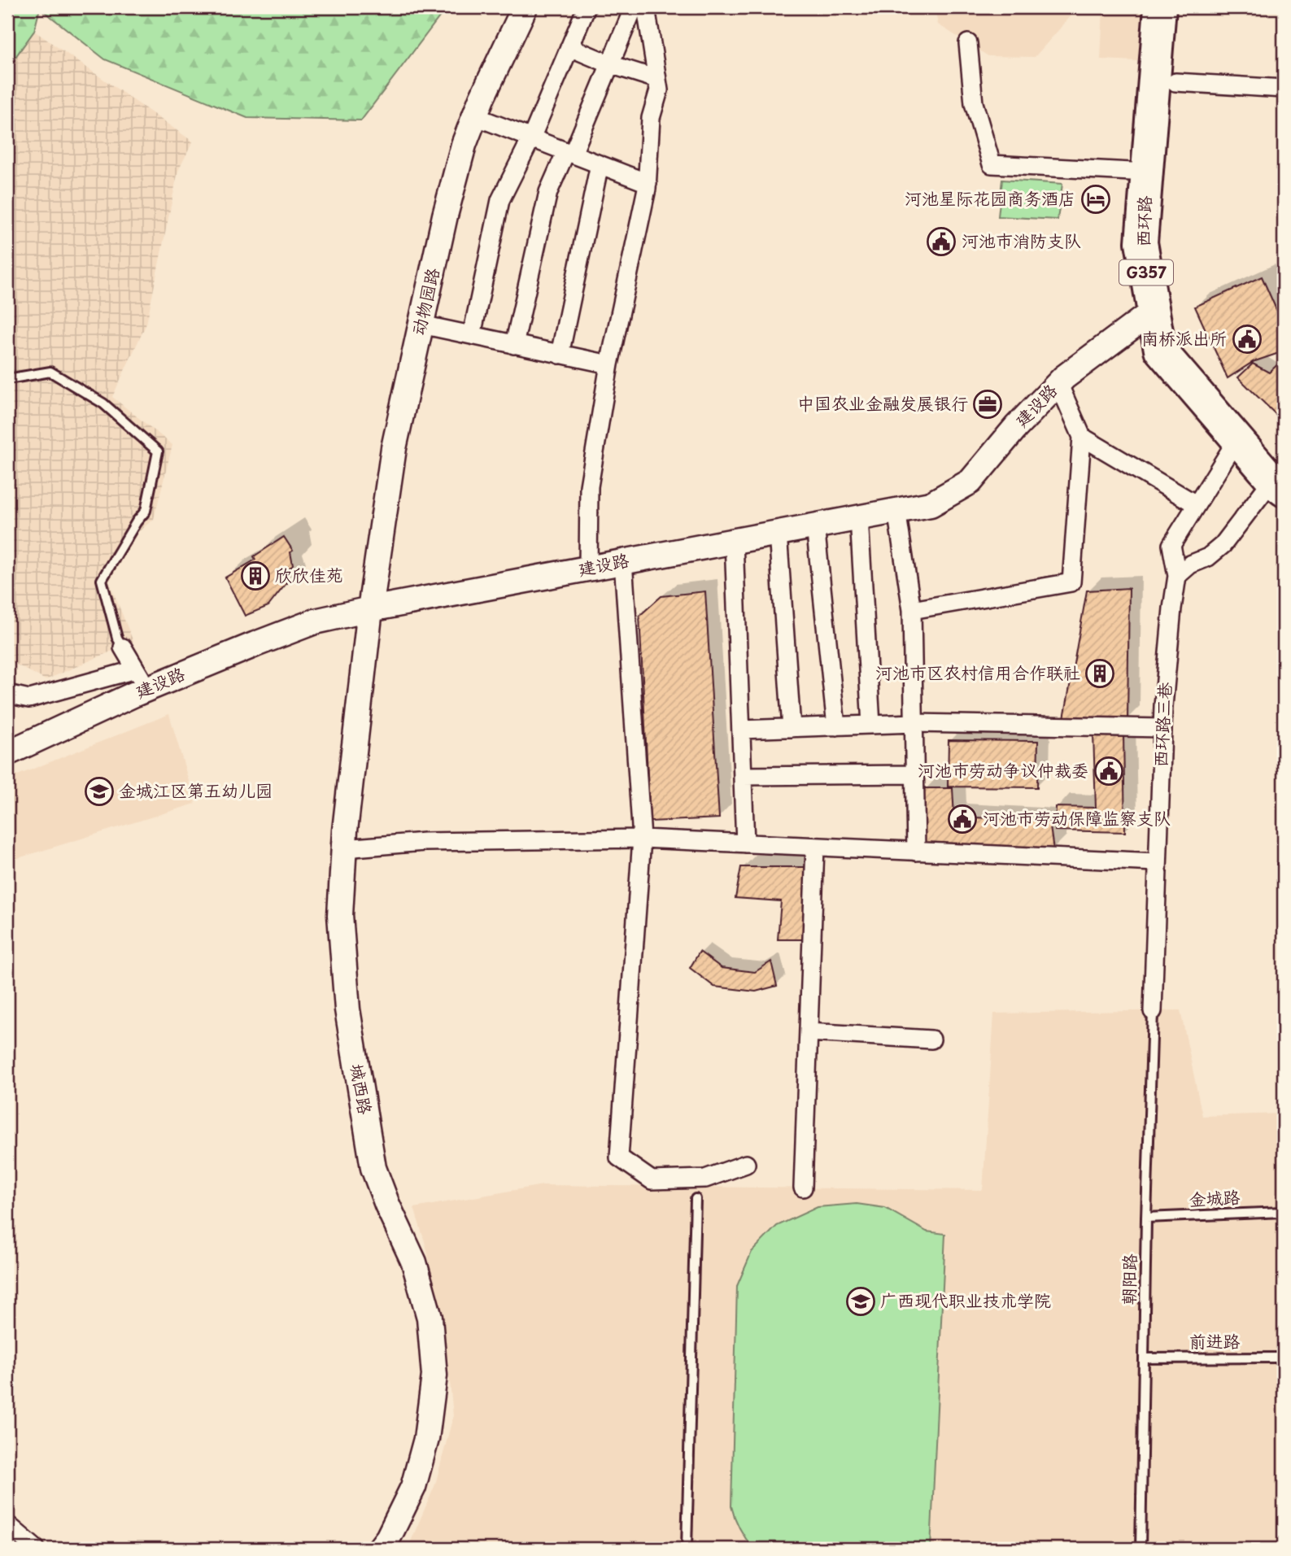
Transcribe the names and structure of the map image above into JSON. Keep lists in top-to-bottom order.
{
  "streets": {
    "highway": ["西环路", "G357"],
    "street": [
      "动物园路",
      "建设路",
      "西环路三巷",
      "城西路"
    ],
    "lane": ["金城路", "朝阳路", "前进路"]
  },
  "crossings": [
    ["西环路", "建设路"],
    ["西环路", "西环路三巷"],
    ["动物园路", "建设路"],
    ["动物园路", "城西路"],
    ["建设路", "城西路"],
    ["西环路三巷", "朝阳路"],
    ["金城路", "朝阳路"],
    ["朝阳路", "前进路"]
  ],
  "places": {
    "hotel": ["河池星际花园商务酒店"],
    "public building": [
      "河池市消防支队",
      "南桥派出所",
      "河池市劳动争议仲裁委",
      "河池市劳动保障监察支队"
    ],
    "office": ["中国农业金融发展银行"],
    "building": ["欣欣佳苑", "河池市区农村信用合作联社"],
    "school or university": ["金城江区第五幼儿园", "广西现代职业技术学院"]
  }
}
